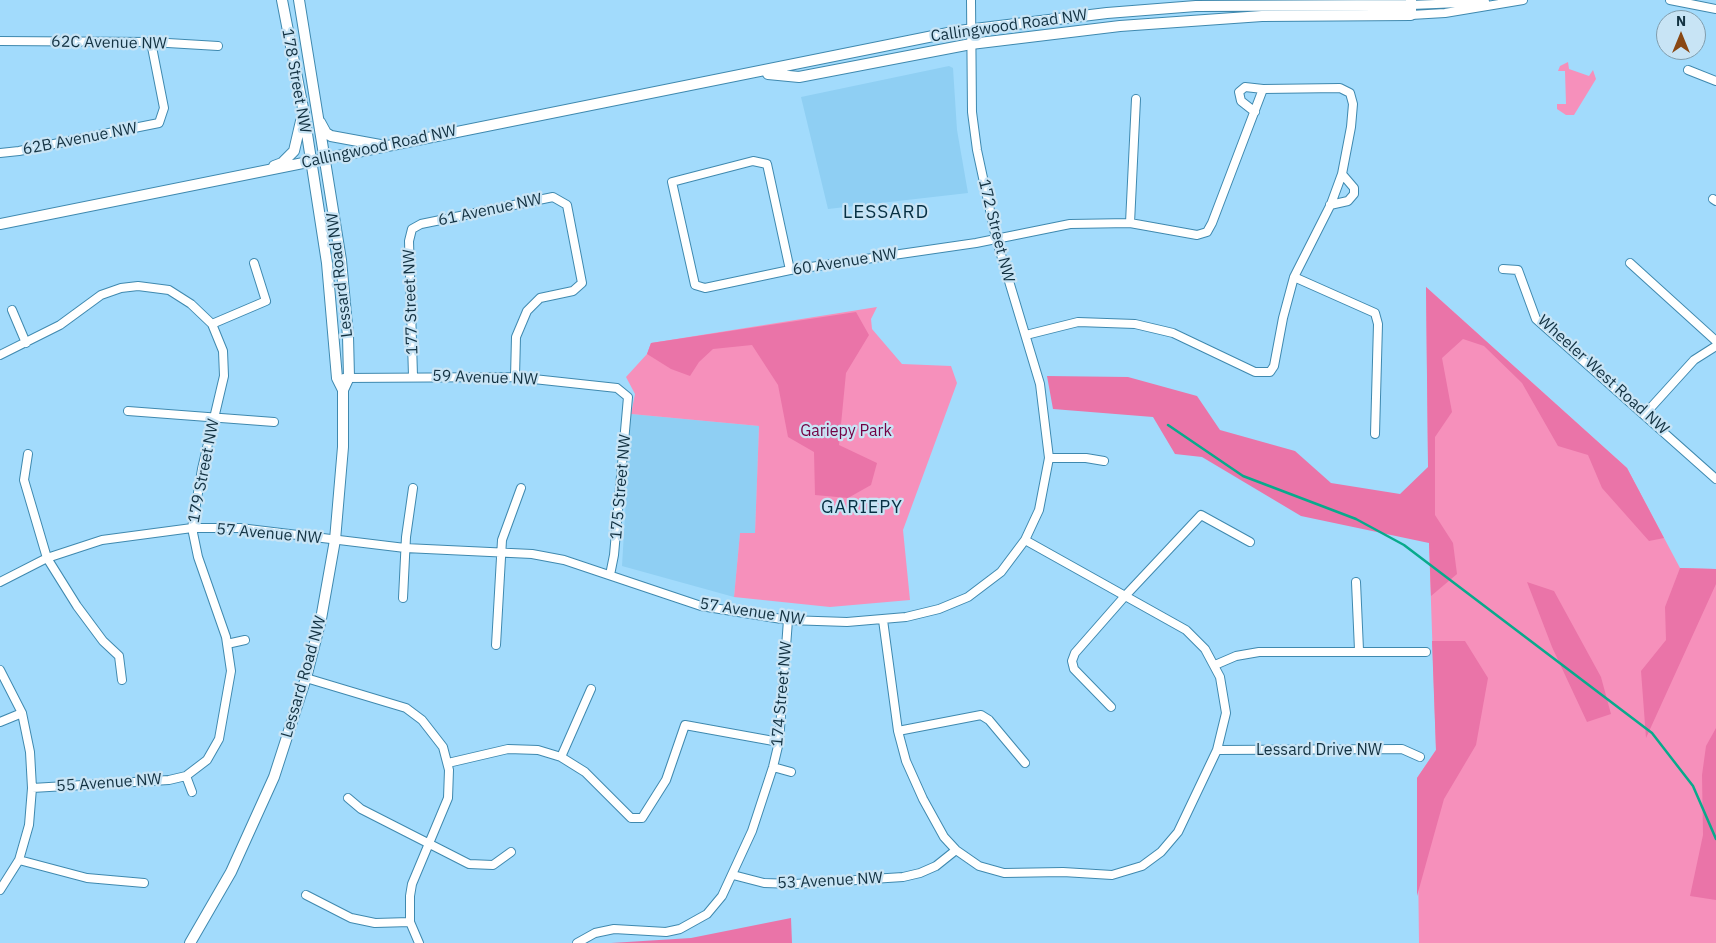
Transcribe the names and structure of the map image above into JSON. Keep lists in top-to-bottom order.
{
  "streets": {
    "main road": ["Callingwood Road NW", "178 Street NW", "Lessard Road NW"],
    "street": [
      "62C Avenue NW",
      "62B Avenue NW",
      "61 Avenue NW",
      "172 Street NW",
      "60 Avenue NW",
      "177 Street NW",
      "Wheeler West Road NW",
      "59 Avenue NW",
      "179 Street NW",
      "175 Street NW",
      "57 Avenue NW",
      "174 Street NW",
      "Lessard Drive NW",
      "55 Avenue NW",
      "53 Avenue NW"
    ]
  },
  "crossings": [
    ["Callingwood Road NW", "178 Street NW"],
    ["Callingwood Road NW", "172 Street NW"],
    ["Callingwood Road NW", "Lessard Road NW"],
    ["62C Avenue NW", "62B Avenue NW"],
    ["178 Street NW", "Lessard Road NW"],
    ["61 Avenue NW", "177 Street NW"],
    ["61 Avenue NW", "59 Avenue NW"],
    ["172 Street NW", "60 Avenue NW"],
    ["172 Street NW", "57 Avenue NW"],
    ["Lessard Road NW", "59 Avenue NW"],
    ["Lessard Road NW", "57 Avenue NW"],
    ["177 Street NW", "59 Avenue NW"],
    ["59 Avenue NW", "175 Street NW"],
    ["179 Street NW", "57 Avenue NW"],
    ["179 Street NW", "55 Avenue NW"],
    ["175 Street NW", "57 Avenue NW"],
    ["57 Avenue NW", "174 Street NW"],
    ["174 Street NW", "53 Avenue NW"]
  ],
  "districts": ["LESSARD", "GARIEPY"],
  "parks": ["Gariepy Park"],
  "north": "top"
}
